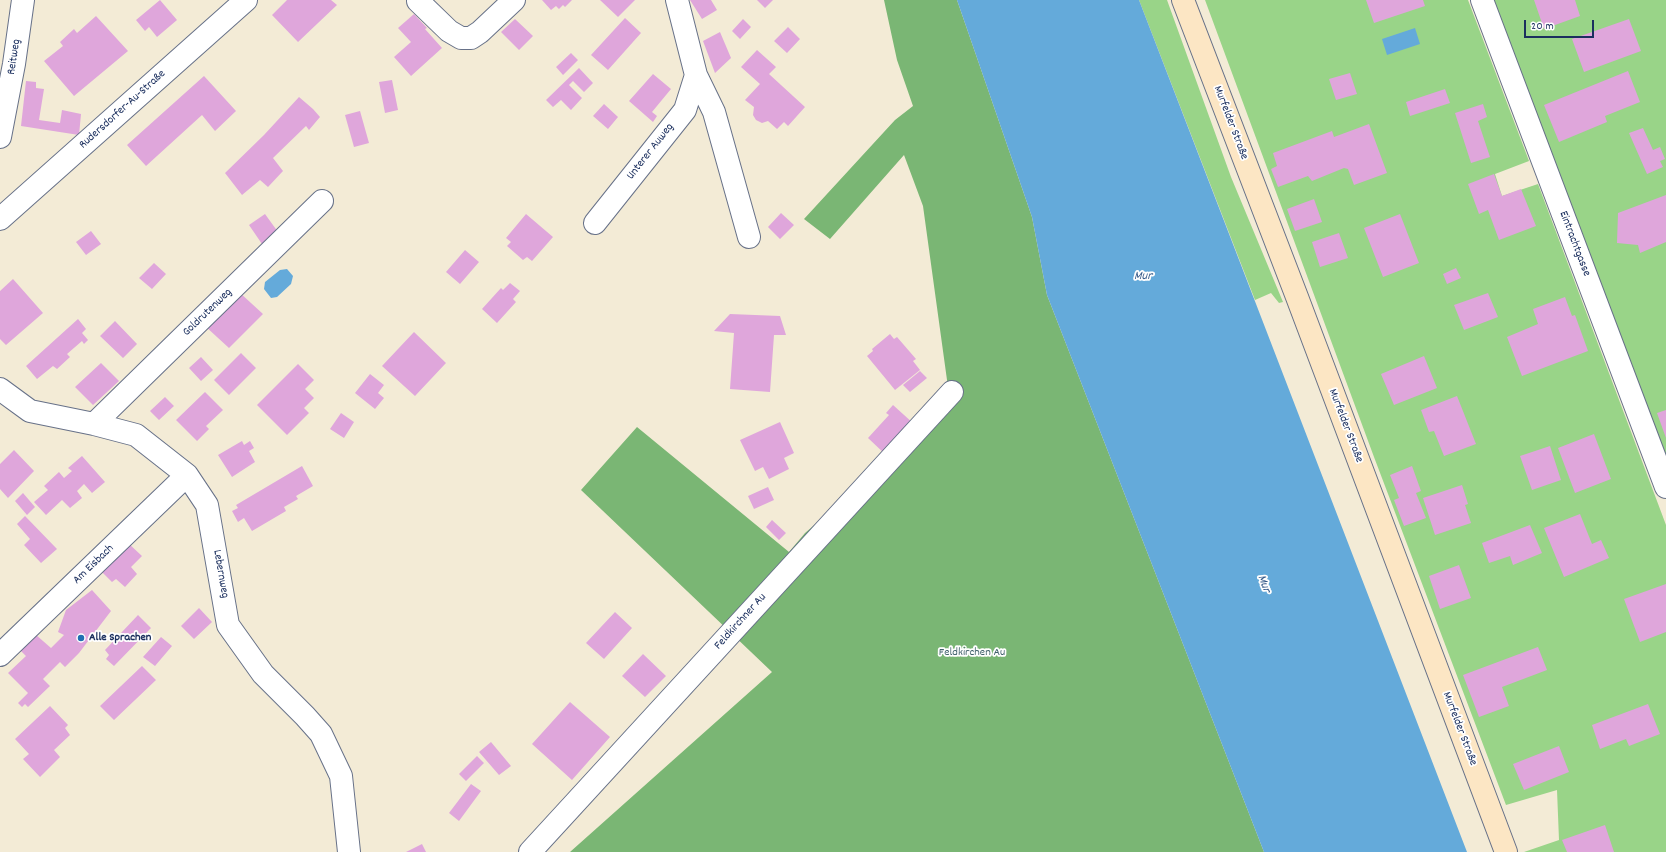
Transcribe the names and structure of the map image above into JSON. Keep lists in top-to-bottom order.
{
  "streets": {
    "street": [
      "Reitweg",
      "Rudersdorfer-Au-Straße",
      "Murfelder Straße",
      "Unterer Auweg",
      "Eintrachtgasse",
      "Goldrutenweg",
      "Am Eisbach",
      "Lebernweg",
      "Feldkirchner Au"
    ]
  },
  "crossings": [
    ["Goldrutenweg", "Lebernweg"],
    ["Am Eisbach", "Lebernweg"]
  ],
  "water": ["Mur"],
  "parks": ["Feldkirchen Au"],
  "places": ["Alle Sprachen"],
  "scale_bar": "20 m"
}
